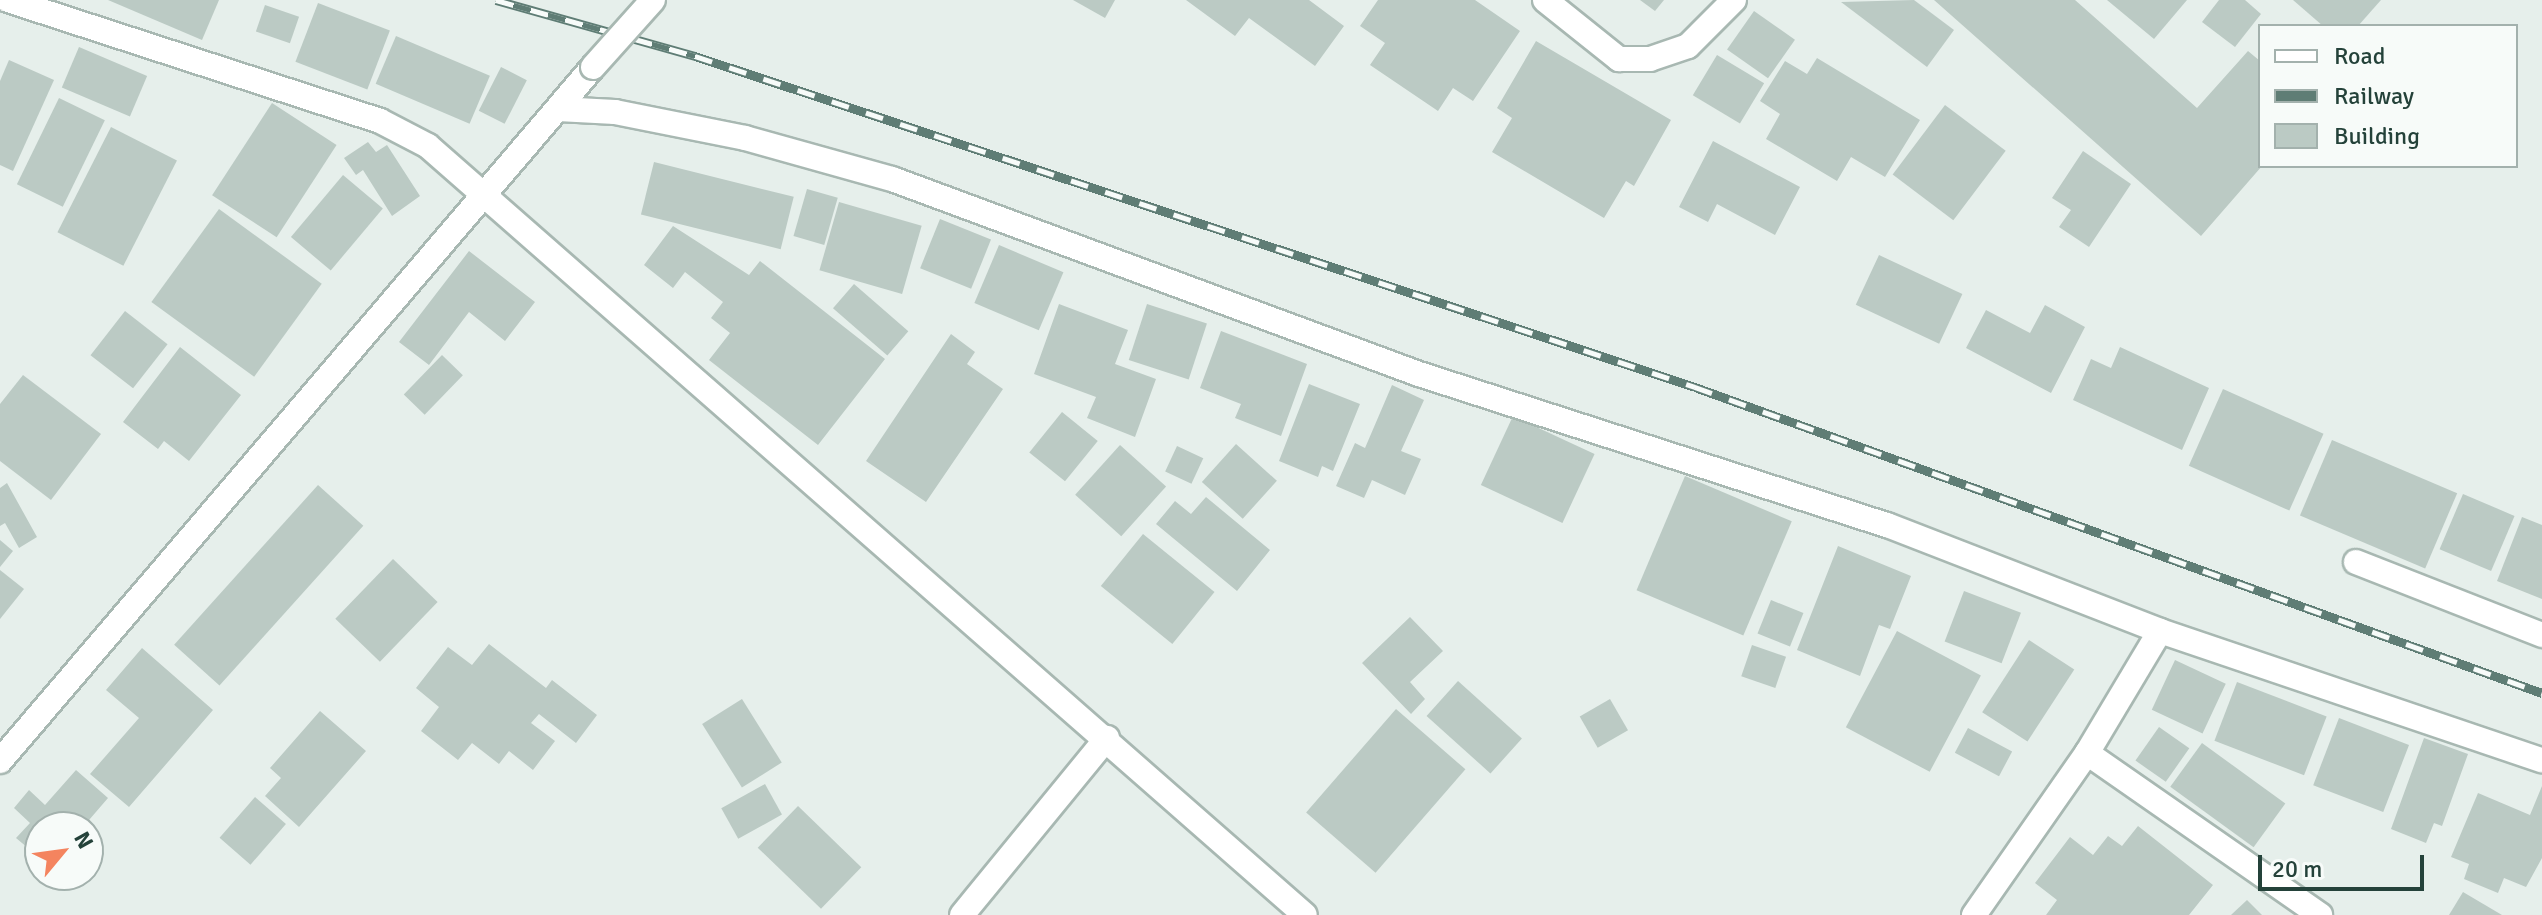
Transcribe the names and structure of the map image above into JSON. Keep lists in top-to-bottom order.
{
  "legend": ["Road", "Railway", "Building"],
  "scale_bar": "20 m",
  "north": "top right"
}
